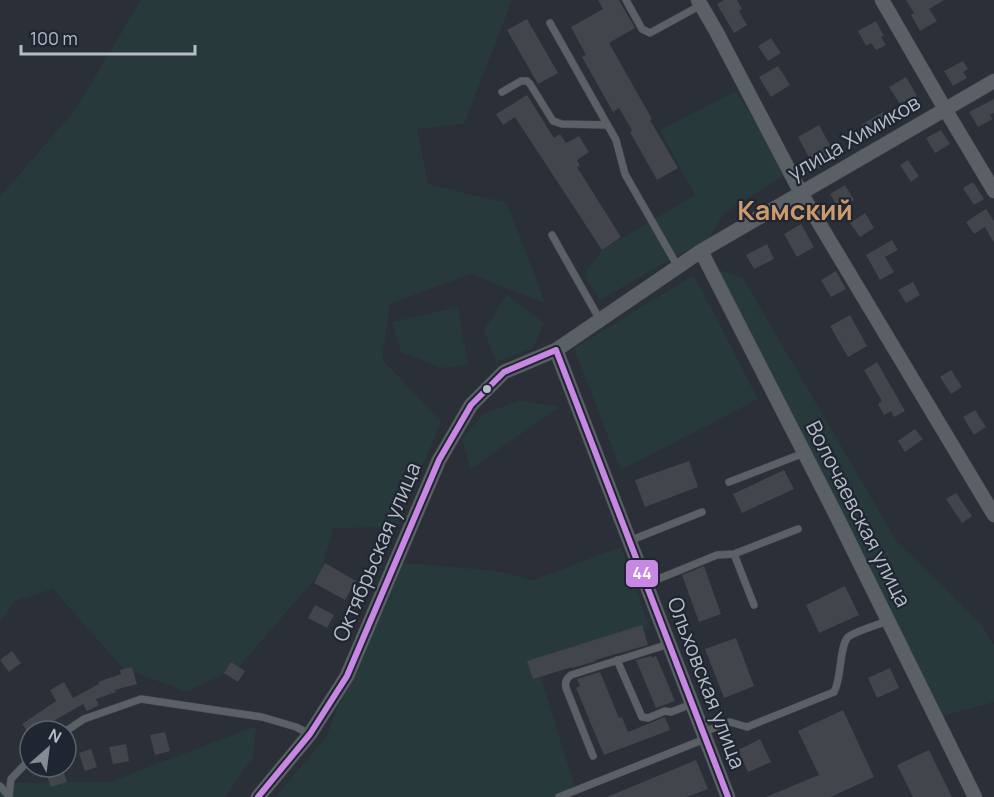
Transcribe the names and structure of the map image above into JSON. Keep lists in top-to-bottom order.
{
  "streets": {
    "street": [
      "улица Химиков",
      "Волочаевская улица",
      "Октябрьская улица",
      "Ольховская улица"
    ]
  },
  "crossings": [
    ["улица Химиков", "Волочаевская улица"],
    ["улица Химиков", "Октябрьская улица"],
    ["улица Химиков", "Ольховская улица"],
    ["Октябрьская улица", "Ольховская улица"]
  ],
  "districts": ["Камский"],
  "lines": ["transit line 44"],
  "scale_bar": "100 m",
  "north": "top right"
}
